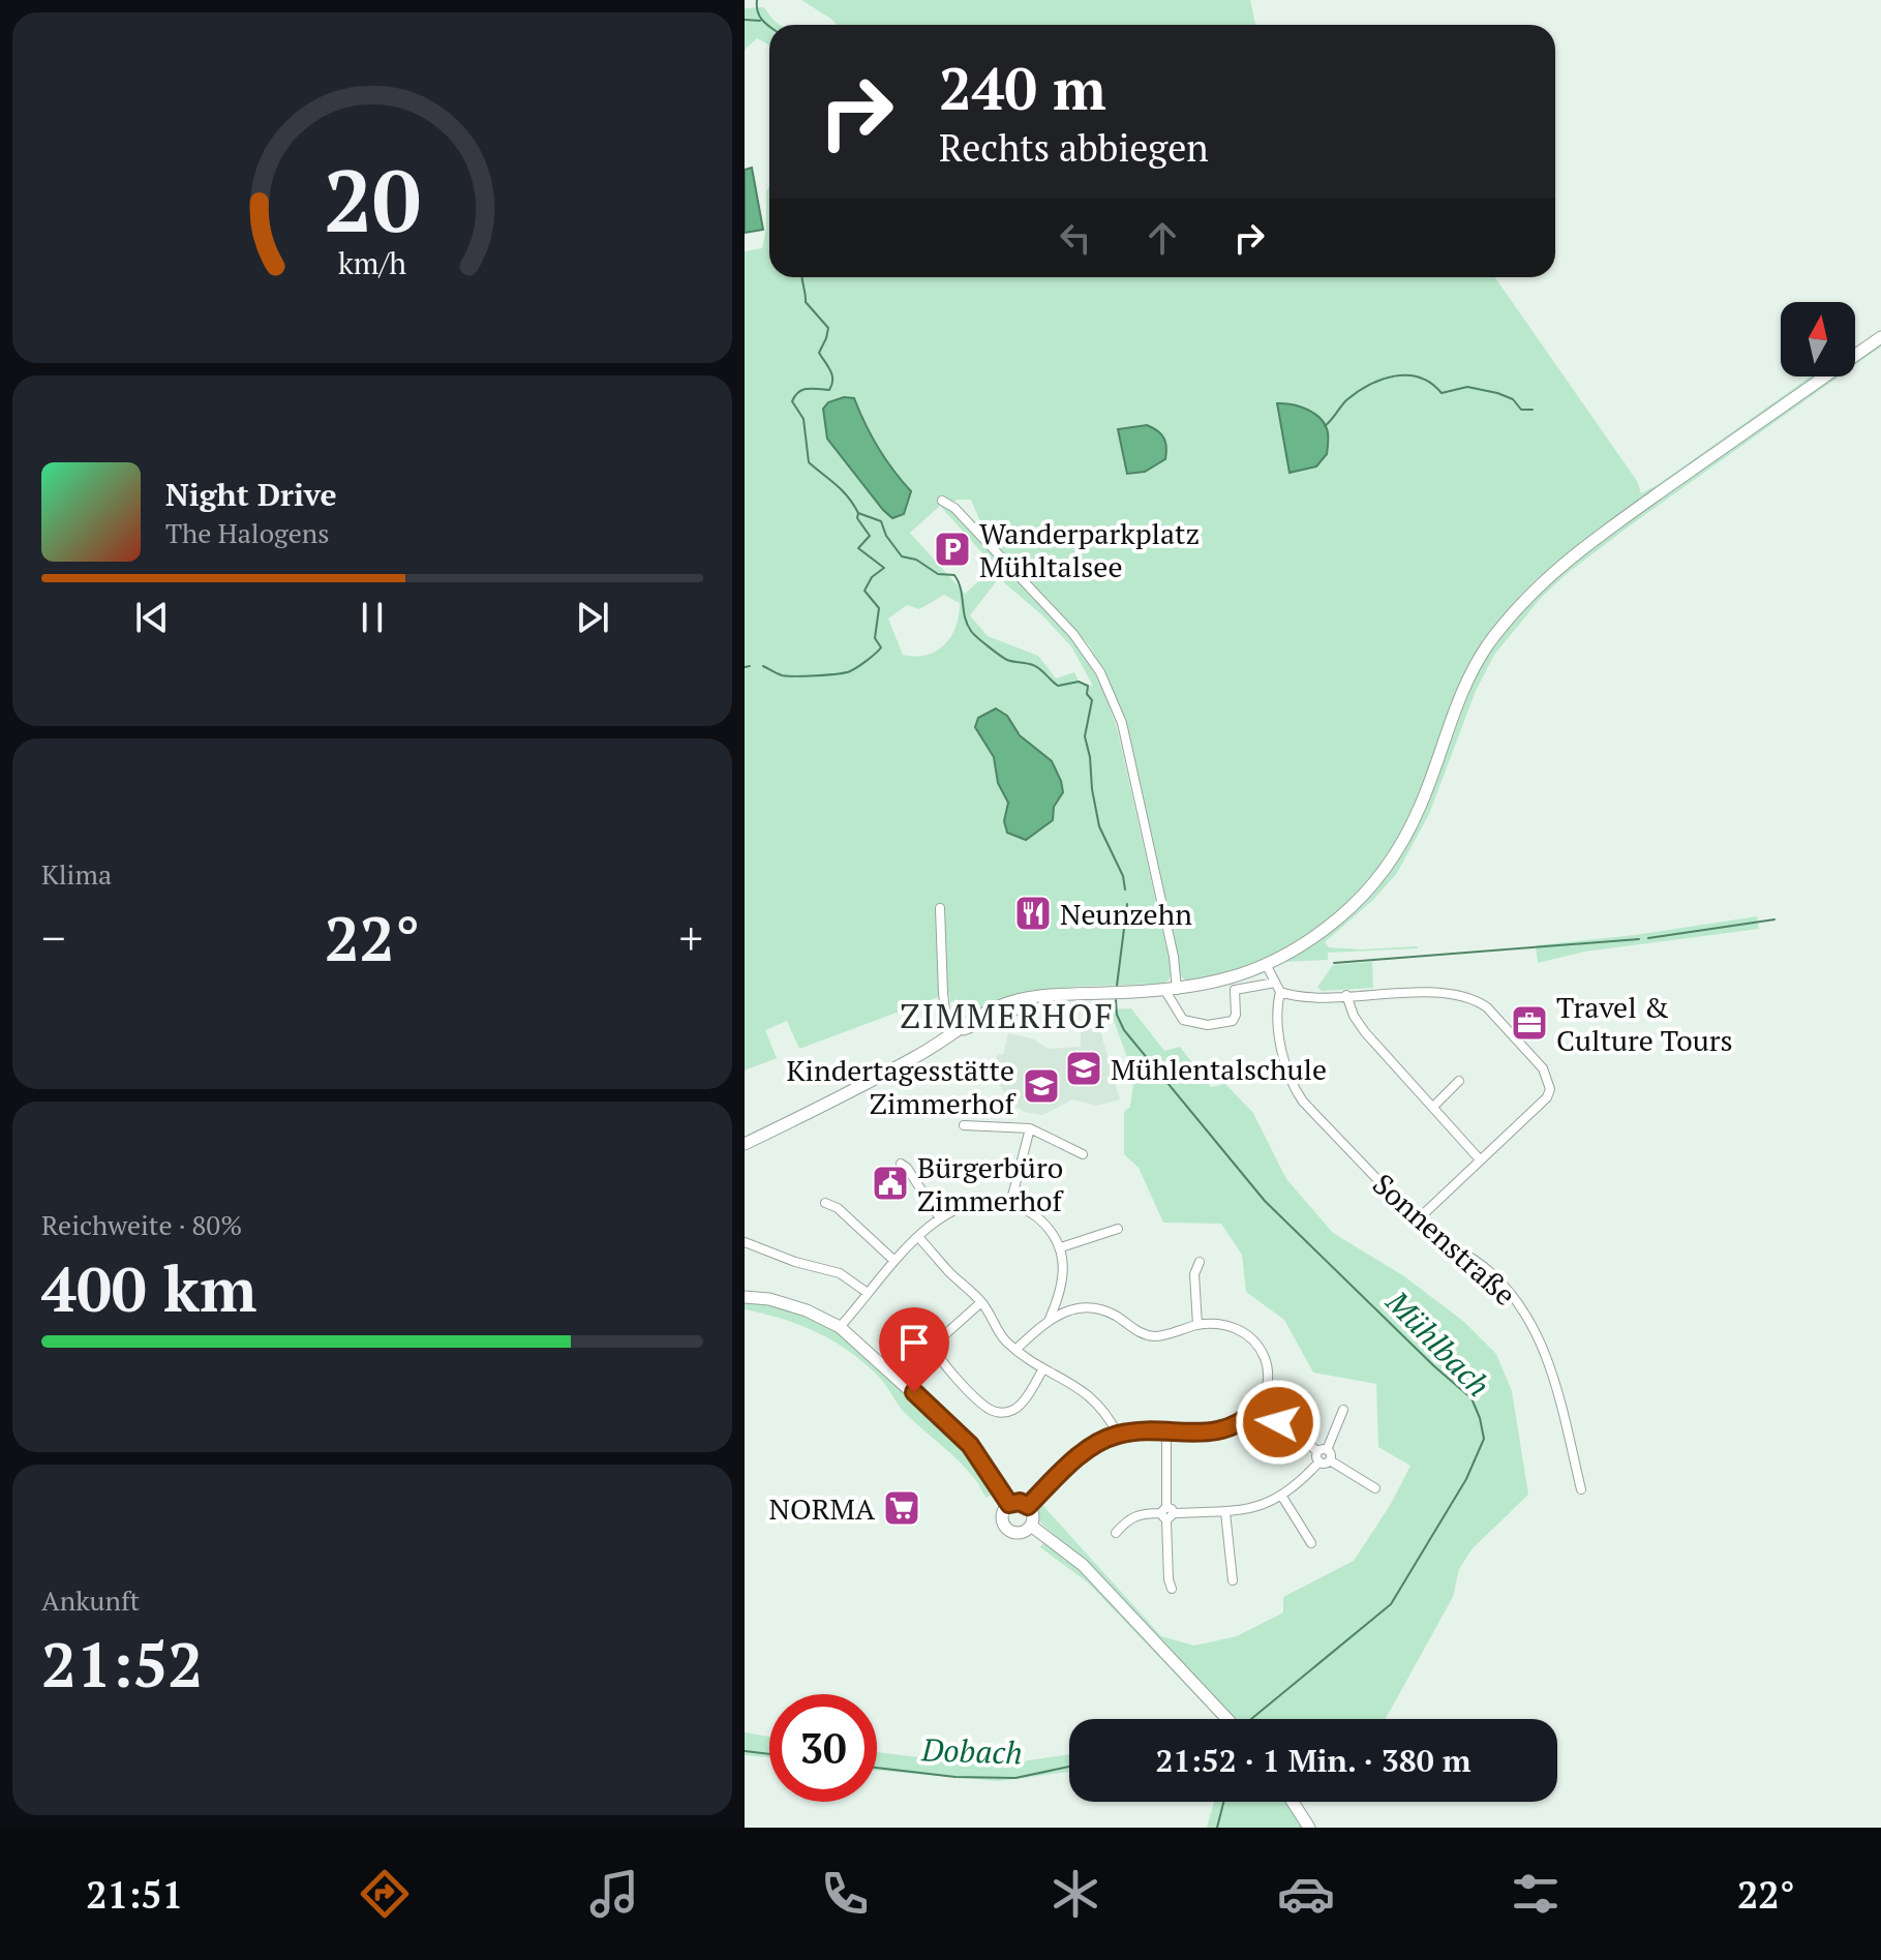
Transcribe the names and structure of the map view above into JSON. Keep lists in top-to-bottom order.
{
  "streets": {
    "street": ["Sonnenstraße"]
  },
  "districts": ["ZIMMERHOF"],
  "water": ["Mühlbach", "Dobach"],
  "places": {
    "parking": ["Wanderparkplatz Mühltalsee"],
    "restaurant": ["Neunzehn"],
    "office": ["Travel & Culture Tours"],
    "school or university": ["Mühlentalschule", "Kindertagesstätte Zimmerhof"],
    "public building": ["Bürgerbüro Zimmerhof"],
    "supermarket": ["NORMA"]
  },
  "north": "top",
  "page": {
    "turn": ["240 m", "Rechts abbiegen"],
    "song": ["Night Drive", "The Halogens"],
    "tile": [
      "Klima",
      ["Reichweite · 80%", "400 km"],
      ["Ankunft", "21:52"]
    ],
    "heat": ["−", "22°", "+"],
    "limit": "30",
    "trip": "21:52 · 1 Min. · 380 m",
    "tabs": ["21:51", "22°"],
    "gauge": ["20", "km/h"]
  }
}
